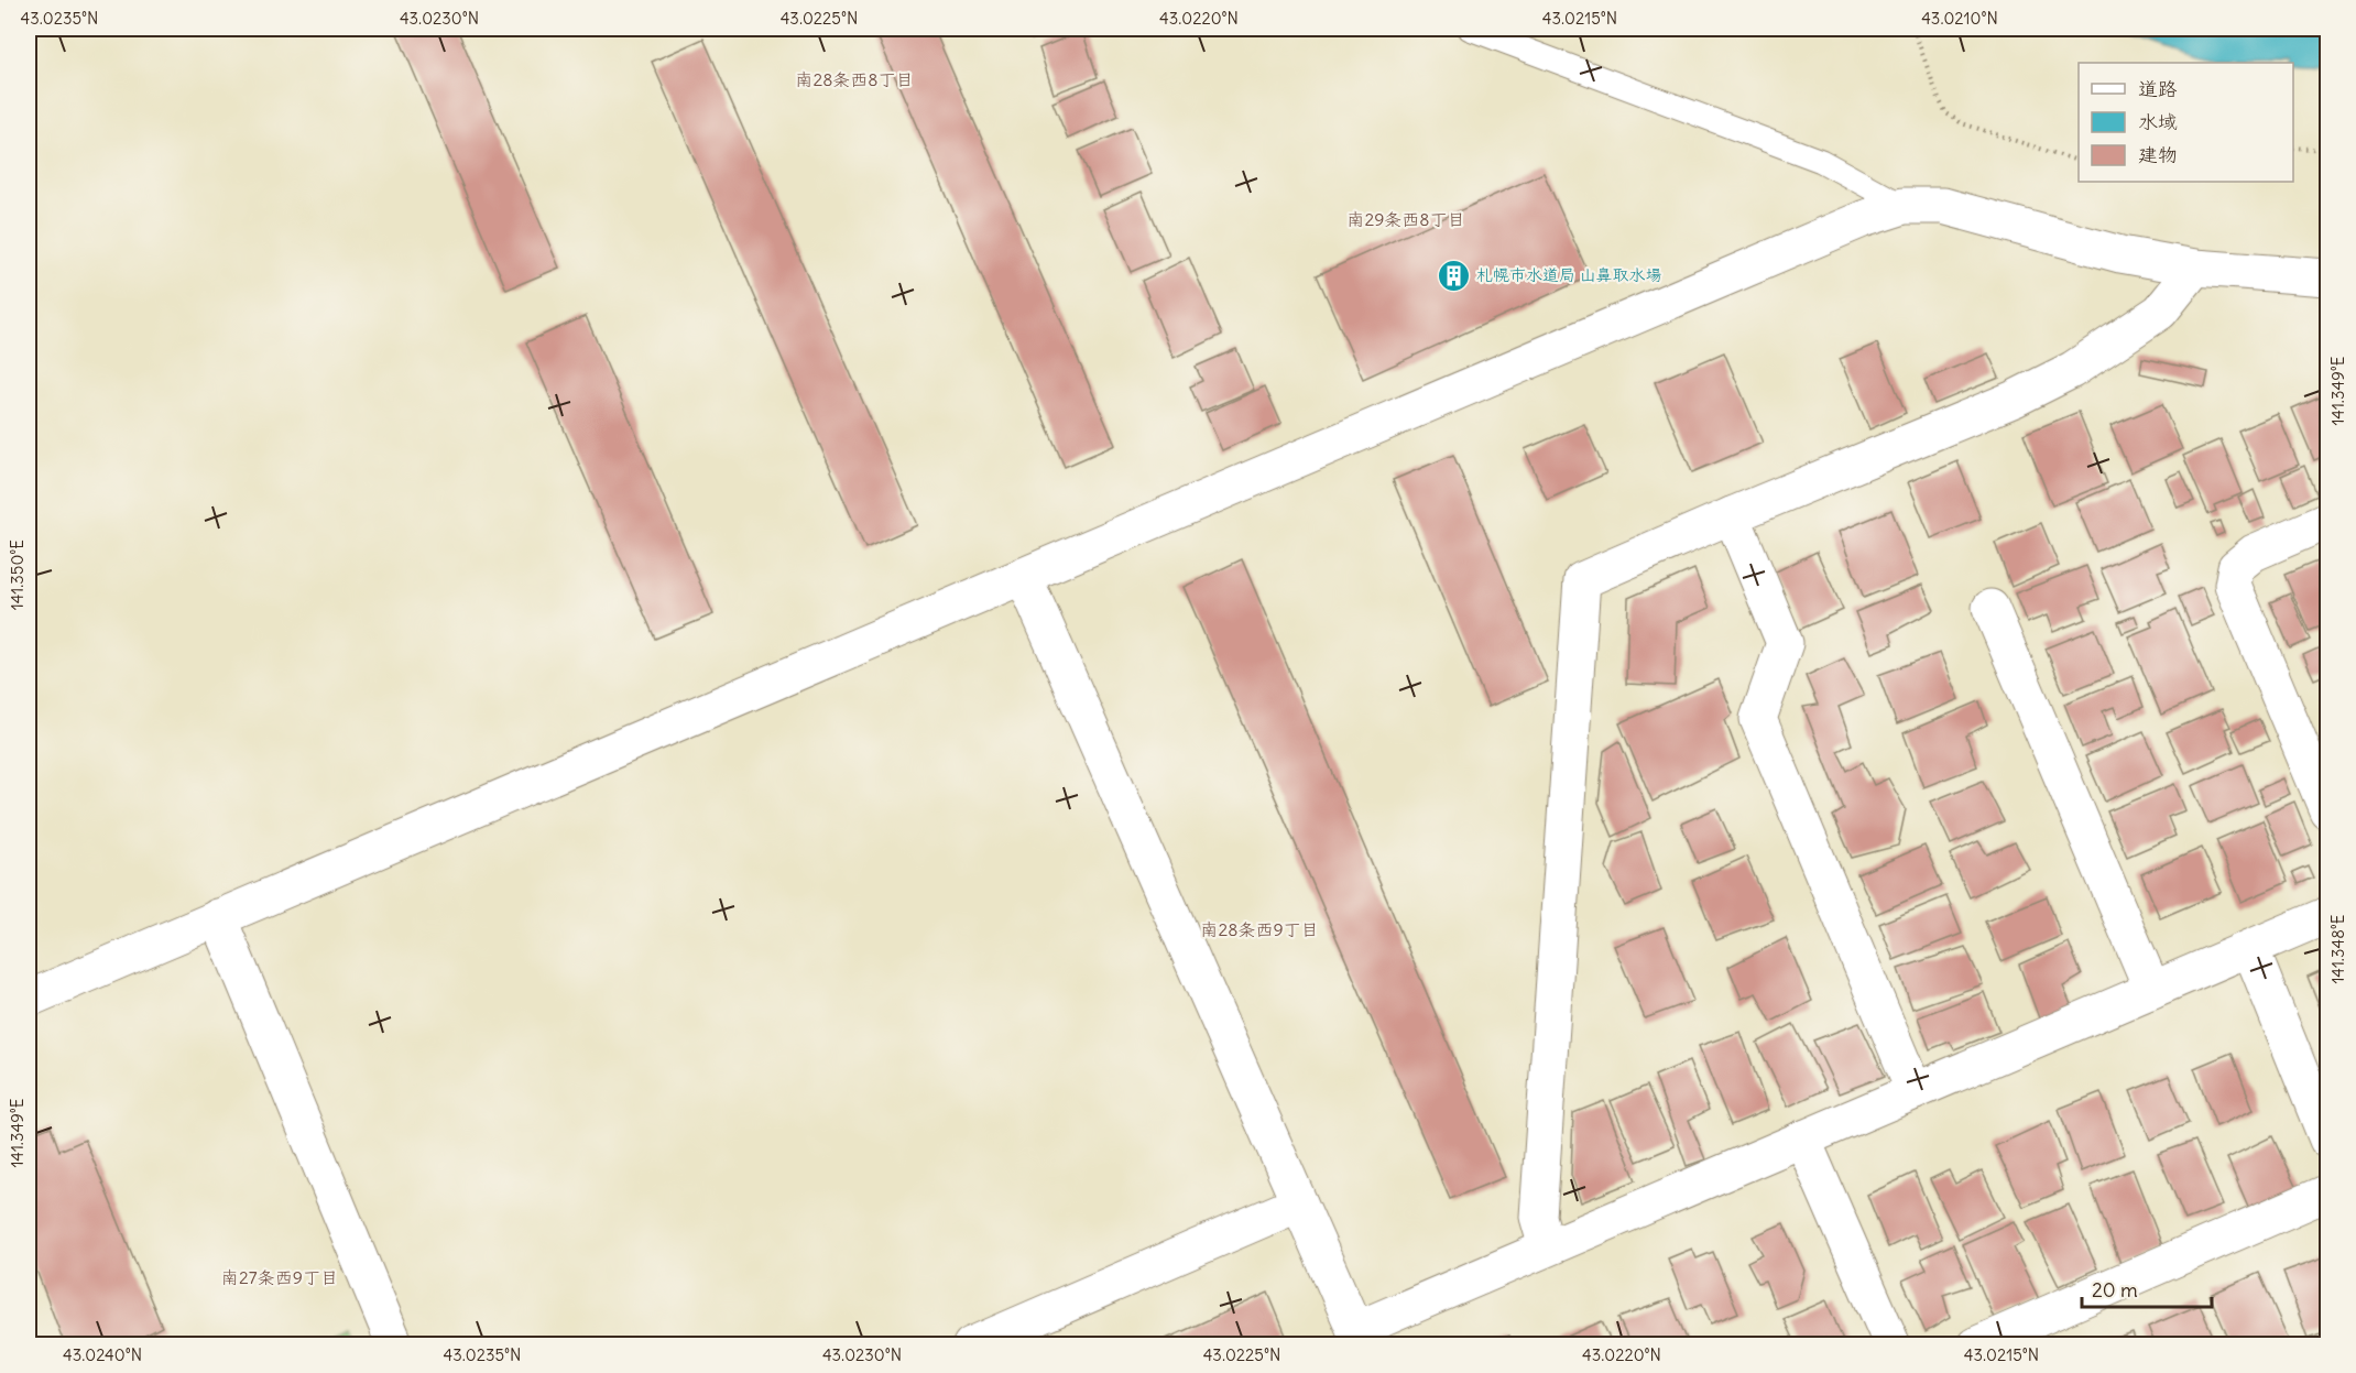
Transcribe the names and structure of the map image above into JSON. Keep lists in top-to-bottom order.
{
  "districts": [
    "南28条西8丁目",
    "南29条西8丁目",
    "南28条西9丁目",
    "南27条西9丁目"
  ],
  "places": {
    "building": ["札幌市水道局 山鼻取水場"]
  },
  "legend": ["道路", "水域", "建物"],
  "scale_bar": "20 m",
  "coordinates": [
    "43.0235°N",
    "43.0230°N",
    "43.0225°N",
    "43.0220°N",
    "43.0215°N",
    "43.0210°N",
    "141.349°E",
    "141.350°E",
    "141.348°E",
    "43.0240°N"
  ]
}
